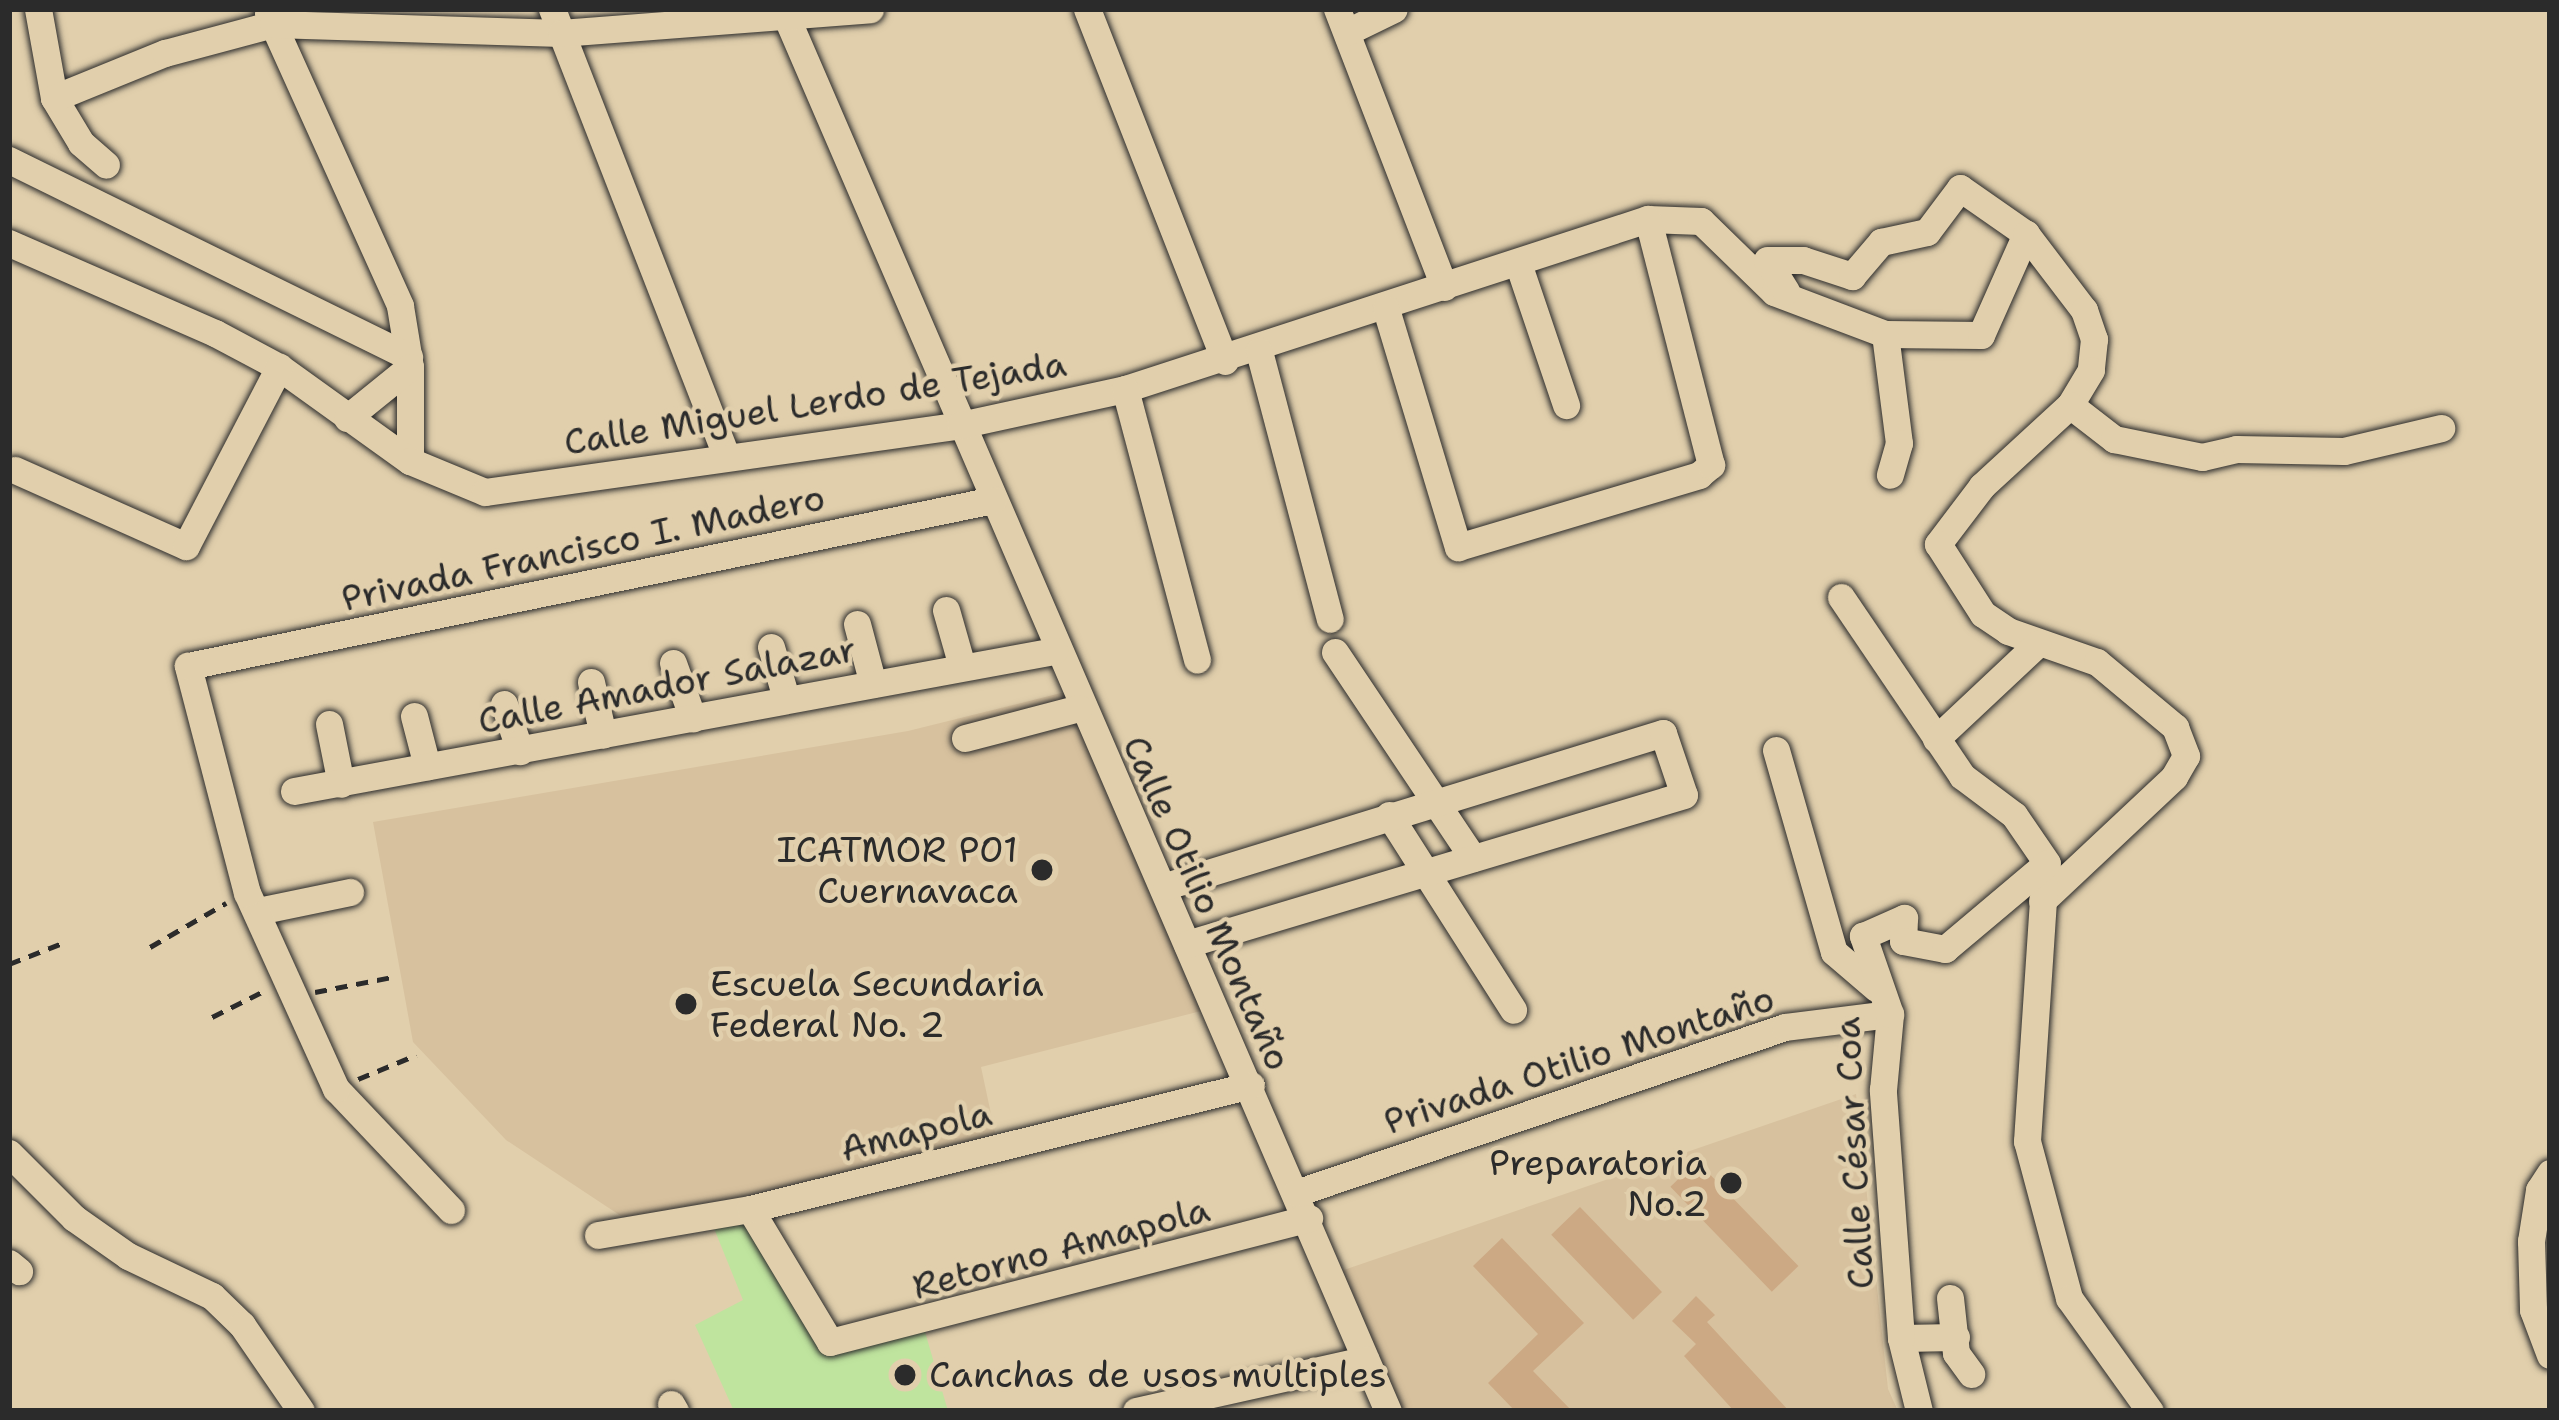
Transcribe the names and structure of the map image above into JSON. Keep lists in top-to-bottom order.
{
  "streets": {
    "street": [
      "Calle Miguel Lerdo de Tejada",
      "Privada Francisco I. Madero",
      "Calle Amador Salazar",
      "Calle Otilio Montaño",
      "Privada Otilio Montaño",
      "Amapola",
      "Calle César Coa",
      "Retorno Amapola"
    ]
  },
  "crossings": [
    ["Calle Miguel Lerdo de Tejada", "Calle Otilio Montaño"],
    ["Privada Francisco I. Madero", "Calle Otilio Montaño"],
    ["Calle Amador Salazar", "Calle Otilio Montaño"],
    ["Calle Otilio Montaño", "Privada Otilio Montaño"],
    ["Calle Otilio Montaño", "Amapola"],
    ["Calle Otilio Montaño", "Retorno Amapola"],
    ["Privada Otilio Montaño", "Calle César Coa"],
    ["Privada Otilio Montaño", "Retorno Amapola"],
    ["Amapola", "Retorno Amapola"]
  ],
  "places": [
    "ICATMOR P01 Cuernavaca",
    "Escuela Secundaria Federal No. 2",
    "Preparatoria No.2",
    "Canchas de usos multiples"
  ]
}
